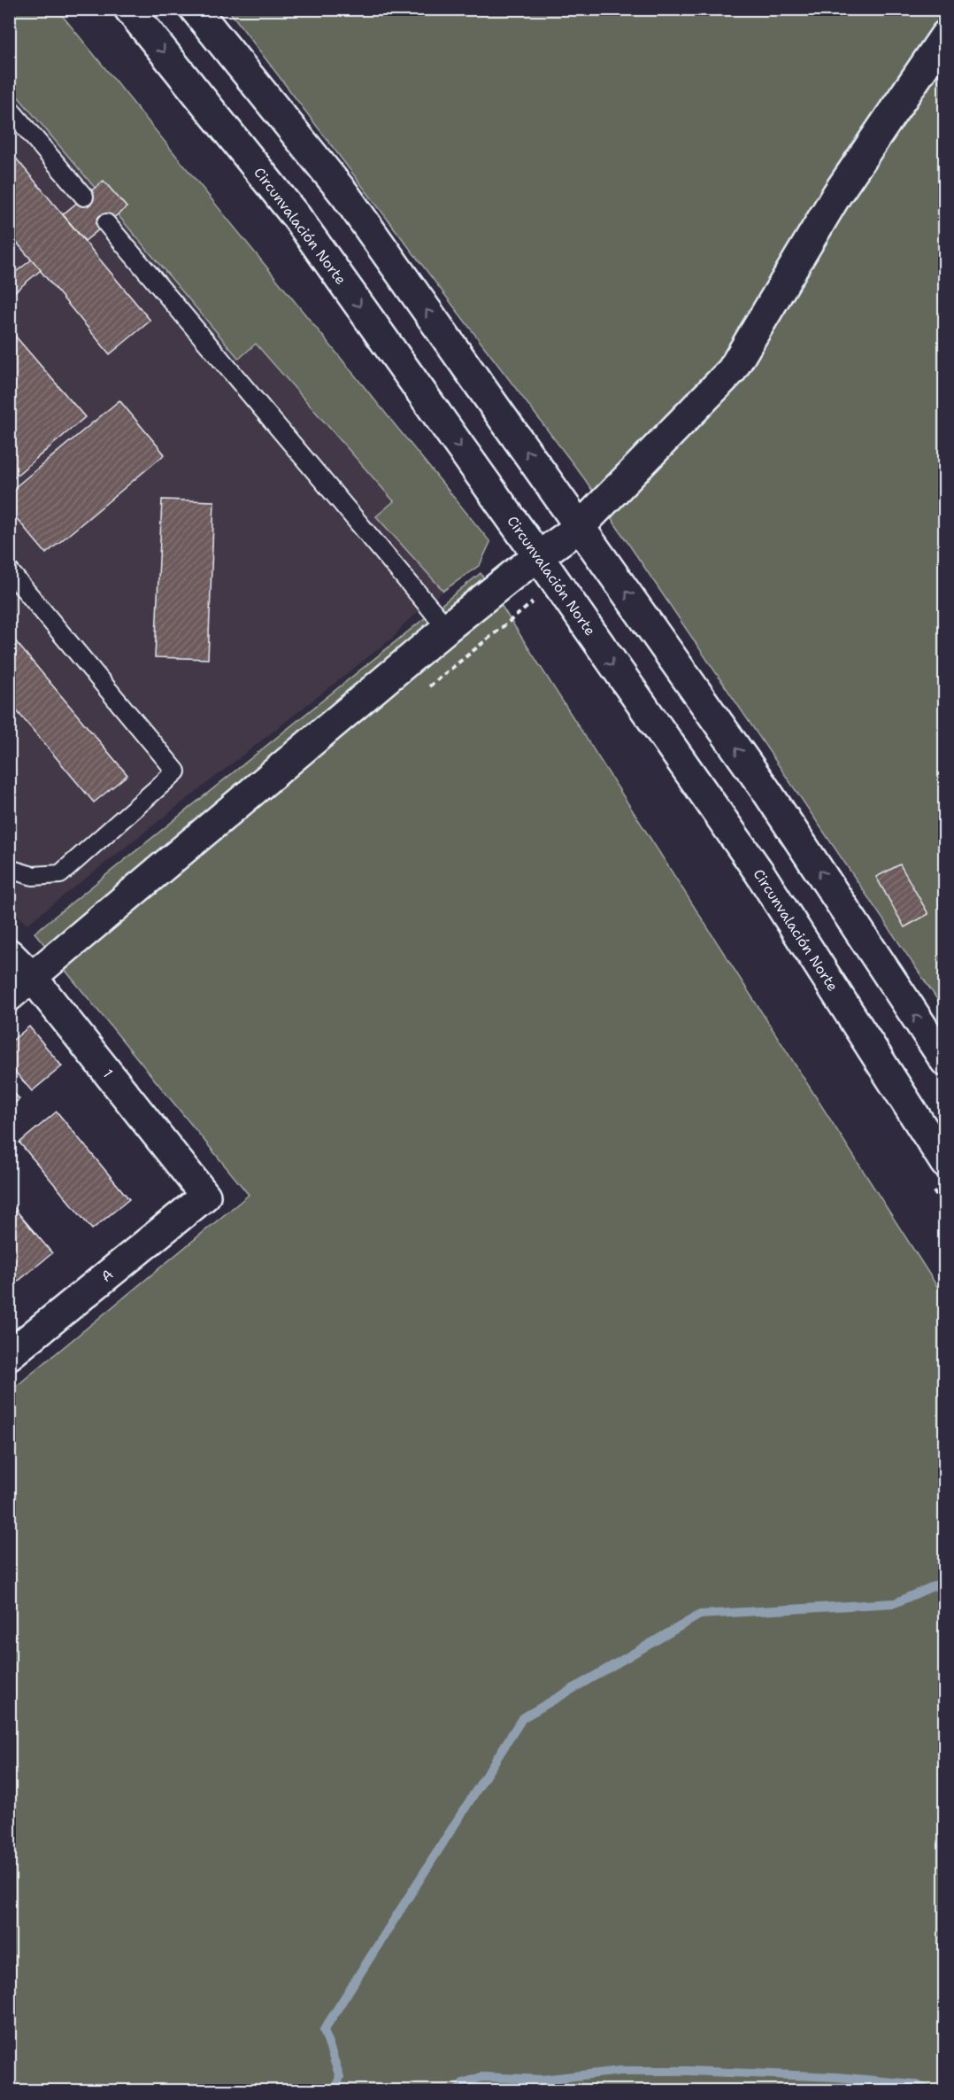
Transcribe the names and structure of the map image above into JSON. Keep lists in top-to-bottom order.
{
  "streets": {
    "main road": ["Circunvalación Norte", "1", "A"]
  },
  "crossings": [
    ["1", "A"]
  ]
}
